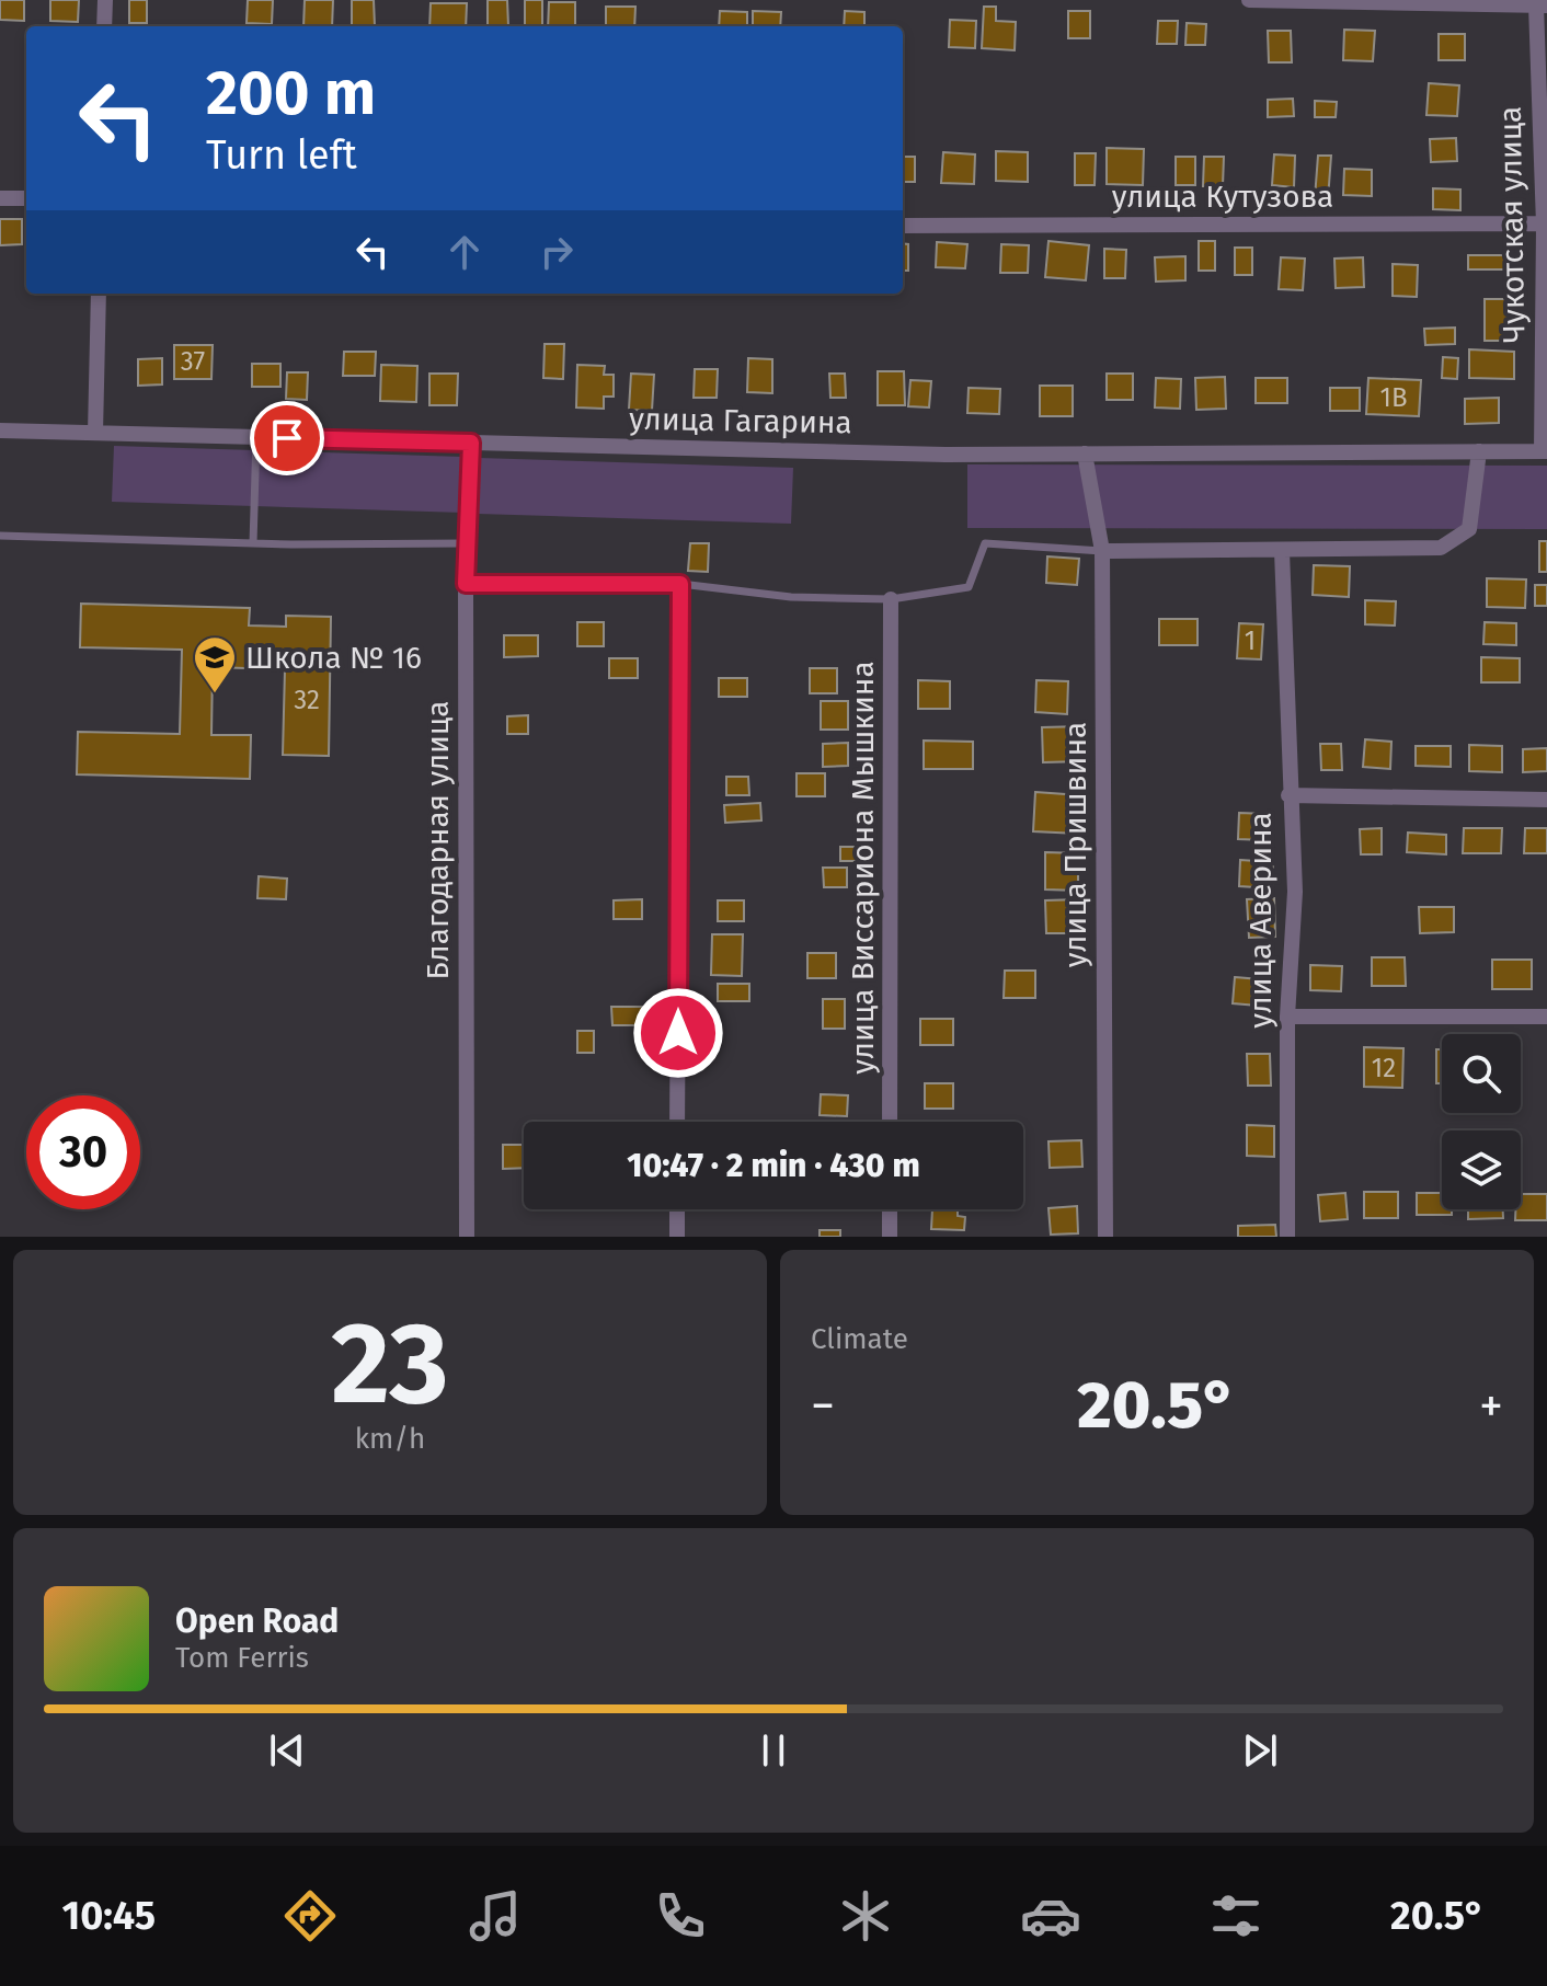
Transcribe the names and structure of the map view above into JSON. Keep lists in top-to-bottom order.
{
  "streets": {
    "street": [
      "улица Кутузова",
      "Чукотская улица",
      "улица Гагарина",
      "Благодарная улица",
      "улица Пришвина",
      "улица Виссариона Мышкина",
      "улица Аверина"
    ]
  },
  "crossings": [
    ["улица Кутузова", "Чукотская улица"],
    ["Чукотская улица", "улица Гагарина"],
    ["улица Гагарина", "Благодарная улица"],
    ["улица Гагарина", "улица Пришвина"]
  ],
  "places": {
    "school or university": ["Школа № 16"]
  },
  "house_numbers": [
    "37",
    "1В",
    "1",
    "32",
    "12"
  ],
  "page": {
    "turn": ["200 m", "Turn left"],
    "limit": "30",
    "trip": "10:47 · 2 min · 430 m",
    "tile": [
      ["23", "km/h"],
      "Climate"
    ],
    "heat": ["−", "20.5°", "+"],
    "song": ["Open Road", "Tom Ferris"],
    "tabs": ["10:45", "20.5°"]
  }
}
